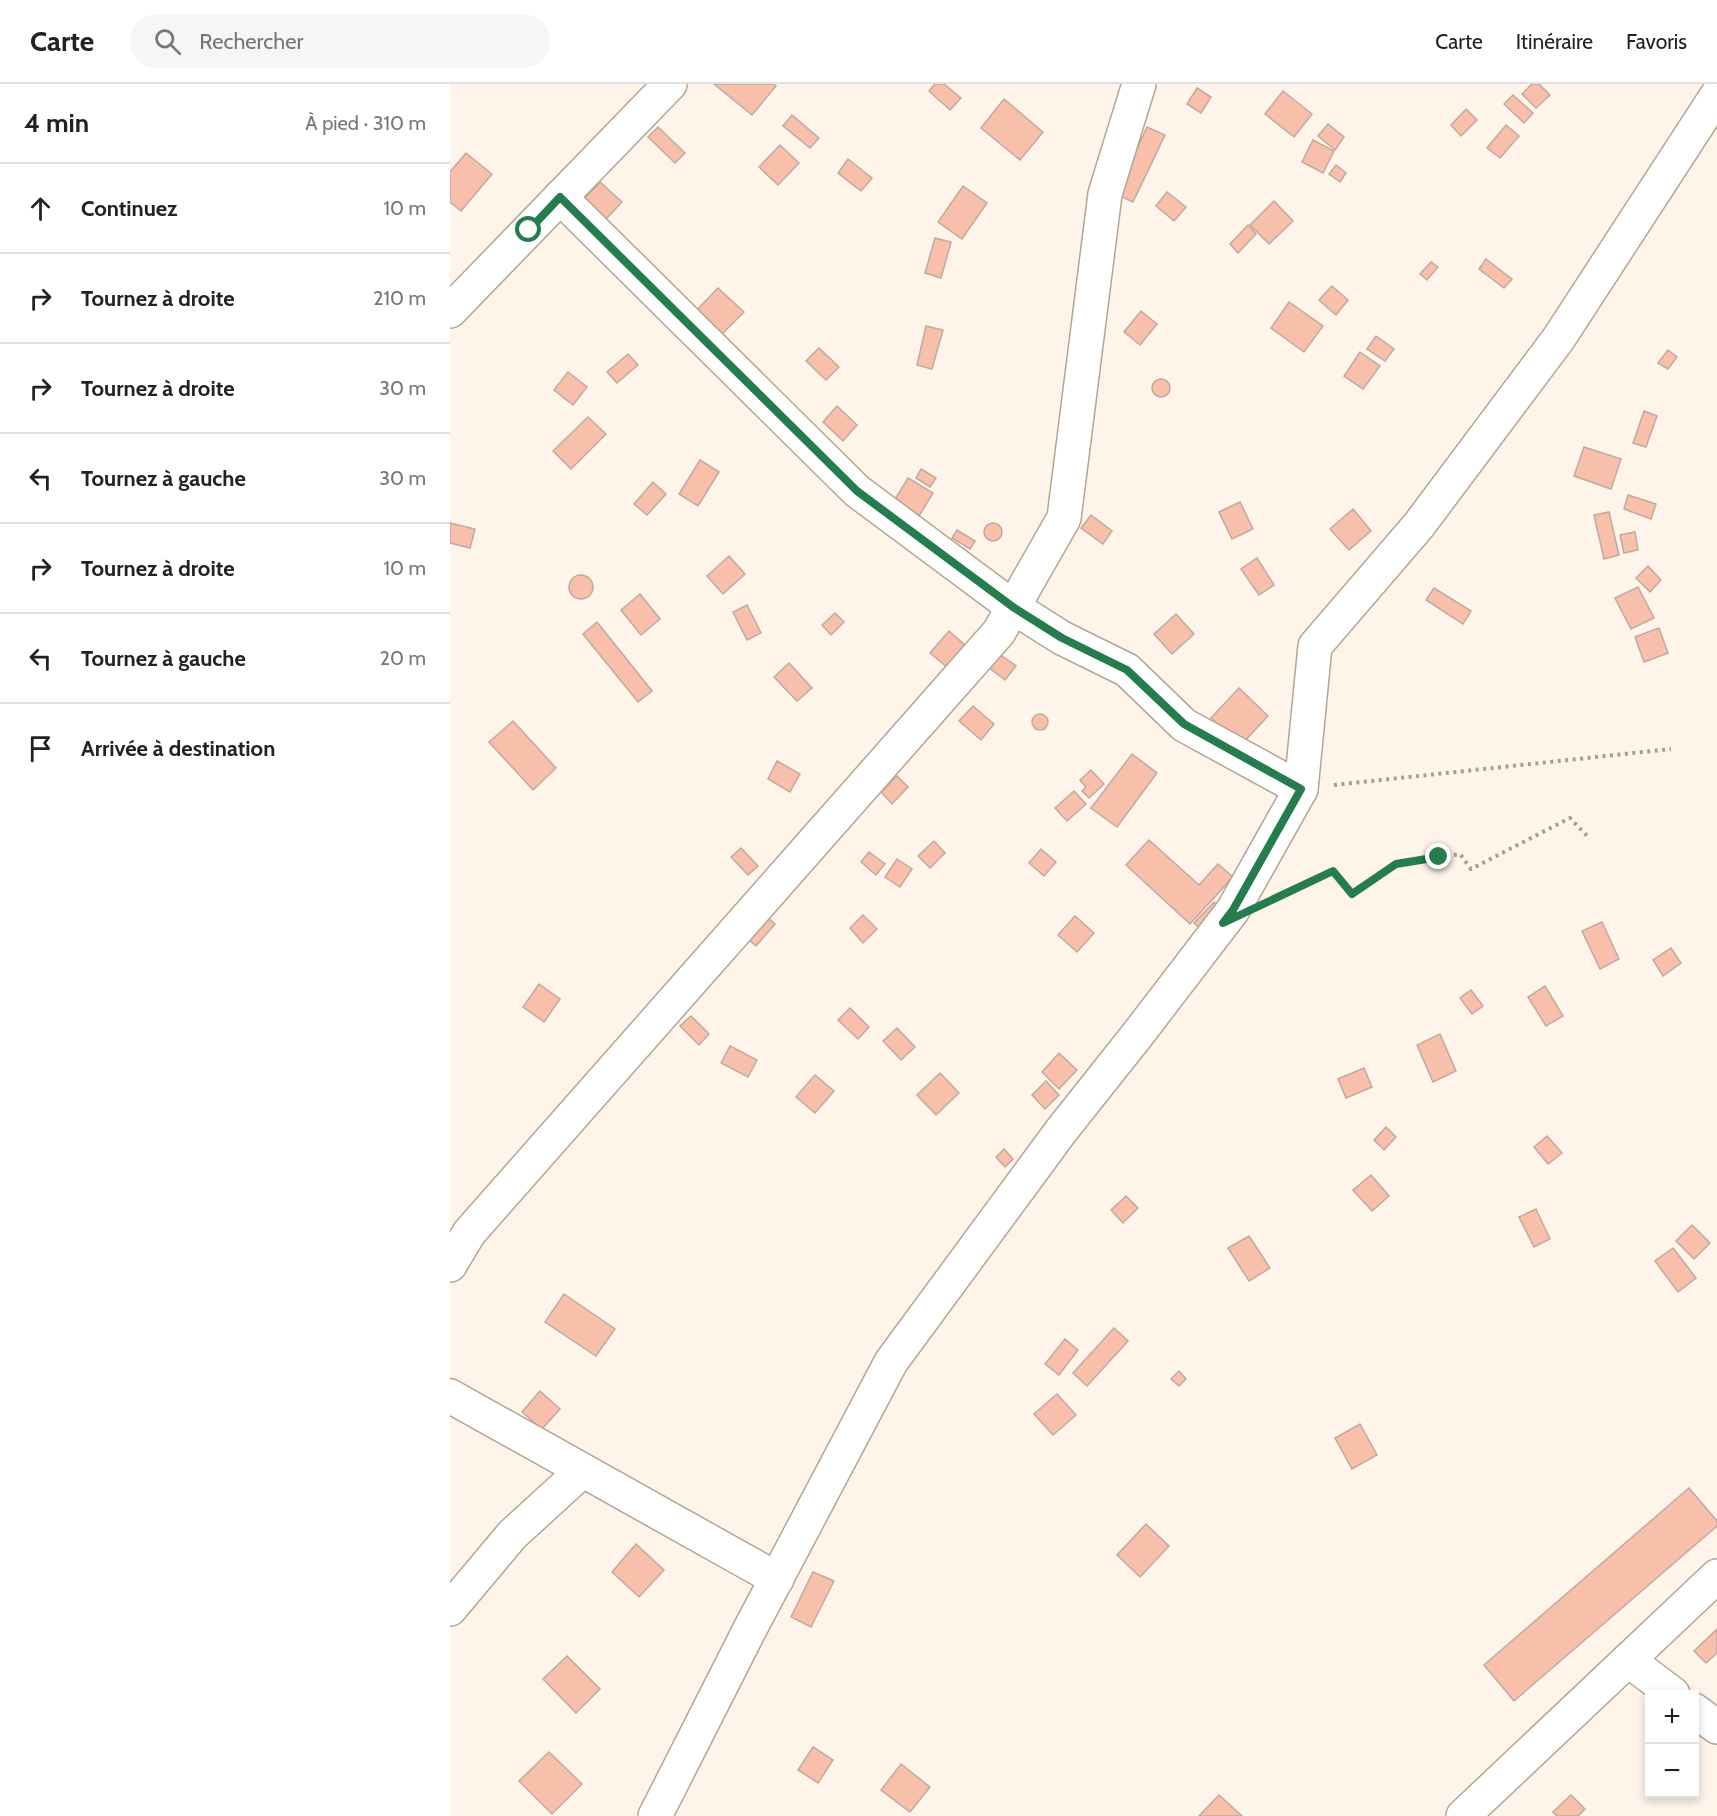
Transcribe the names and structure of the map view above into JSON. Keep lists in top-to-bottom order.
{
  "page": {
    "header": "Carte",
    "search": "Rechercher",
    "nav": ["Carte", "Itinéraire", "Favoris"],
    "heading": ["4 min", "À pied · 310 m"],
    "list": [
      ["Continuez", "10 m"],
      ["Tournez à droite", "210 m"],
      ["Tournez à droite", "30 m"],
      ["Tournez à gauche", "30 m"],
      ["Tournez à droite", "10 m"],
      ["Tournez à gauche", "20 m"],
      "Arrivée à destination"
    ],
    "map_buttons": ["+", "−"]
  }
}
